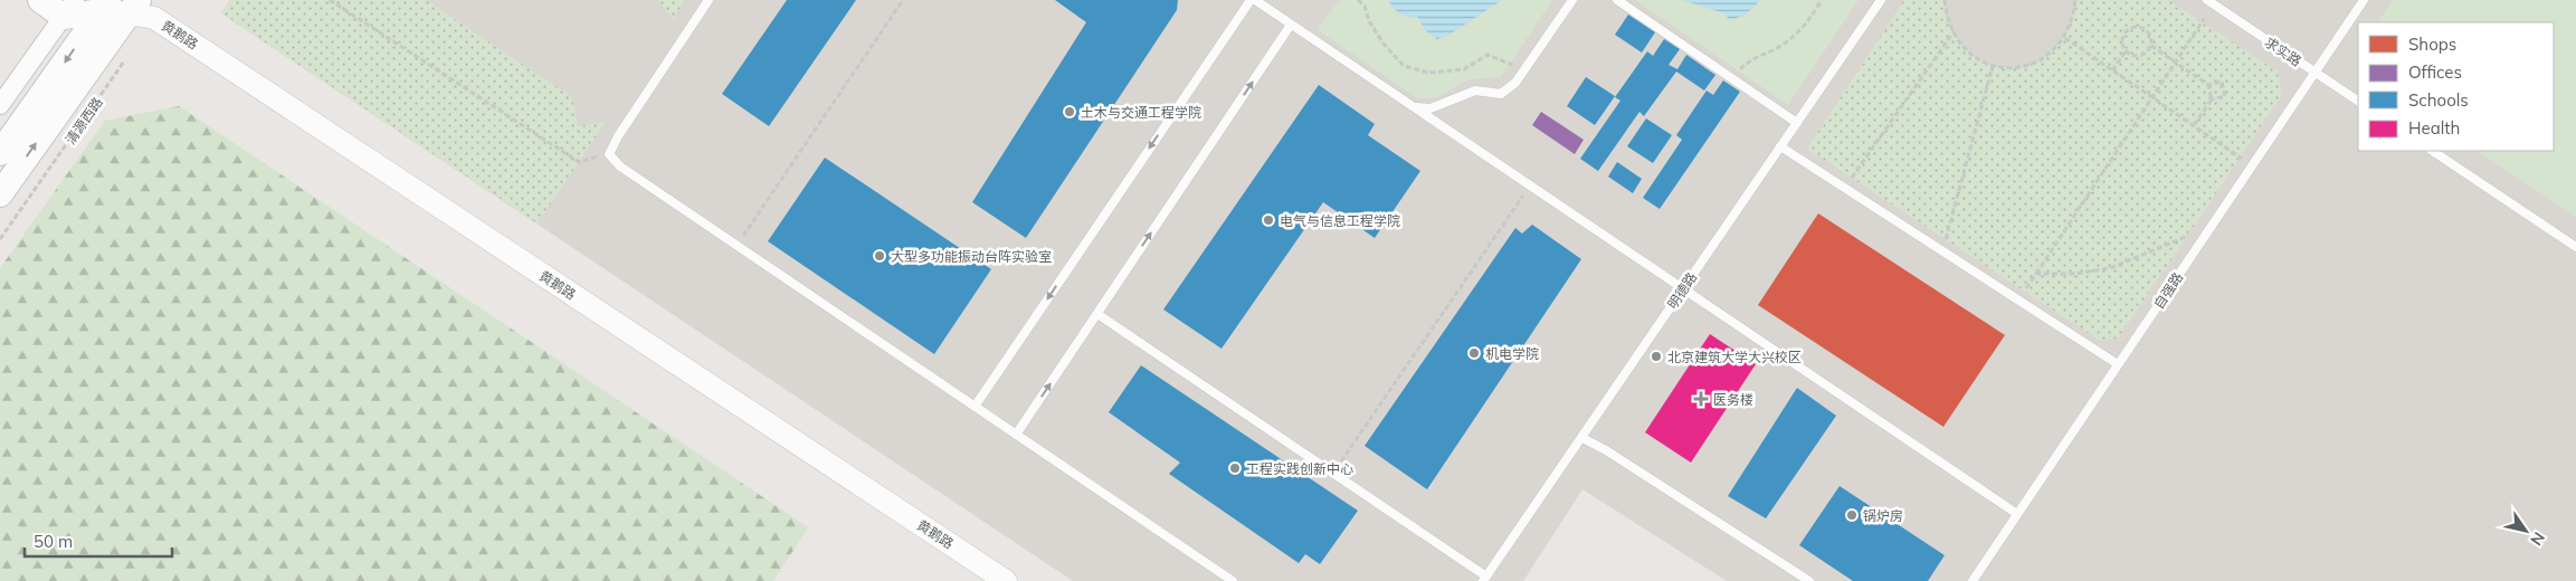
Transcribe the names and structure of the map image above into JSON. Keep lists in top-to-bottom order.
{
  "streets": {
    "main road": ["清源西路"],
    "street": ["黄鹅路"],
    "lane": ["求实路", "明德路", "自强路"]
  },
  "crossings": [
    ["黄鹅路", "清源西路"],
    ["求实路", "自强路"]
  ],
  "places": {
    "other": [
      "土木与交通工程学院",
      "电气与信息工程学院",
      "大型多功能振动台阵实验室",
      "机电学院",
      "北京建筑大学大兴校区",
      "工程实践创新中心",
      "锅炉房"
    ],
    "health": ["医务楼"]
  },
  "legend": [
    "Shops",
    "Offices",
    "Schools",
    "Health"
  ],
  "scale_bar": "50 m",
  "north": "bottom right"
}
